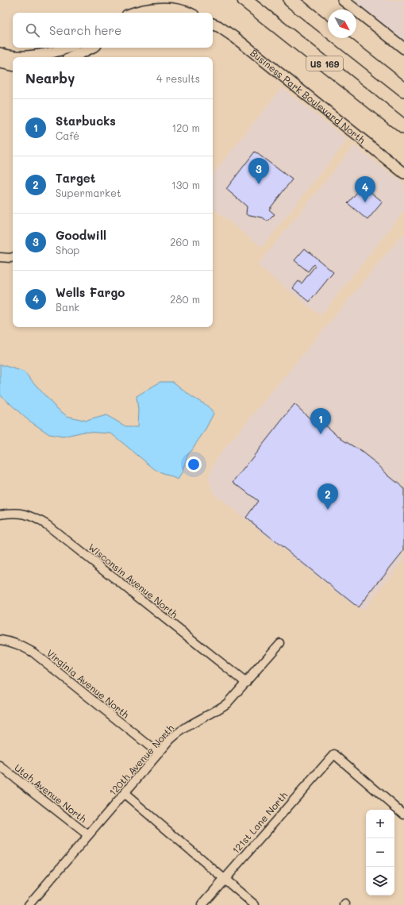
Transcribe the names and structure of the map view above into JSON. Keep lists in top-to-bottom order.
{
  "streets": {
    "highway": ["US 169"],
    "street": [
      "Business Park Boulevard North",
      "Wisconsin Avenue North",
      "Virginia Avenue North",
      "120th Avenue North",
      "Utah Avenue North",
      "121st Lane North"
    ]
  },
  "crossings": [
    ["Wisconsin Avenue North", "120th Avenue North"],
    ["Virginia Avenue North", "120th Avenue North"],
    ["120th Avenue North", "Utah Avenue North"]
  ],
  "north": "bottom right",
  "page": {
    "search": "Search here",
    "heading": ["Nearby", "4 results"],
    "list": [
      {
        "mark": "1",
        "name": "Starbucks",
        "note": "Café",
        "value": "120 m"
      },
      {
        "mark": "2",
        "name": "Target",
        "note": "Supermarket",
        "value": "130 m"
      },
      {
        "mark": "3",
        "name": "Goodwill",
        "note": "Shop",
        "value": "260 m"
      },
      {
        "mark": "4",
        "name": "Wells Fargo",
        "note": "Bank",
        "value": "280 m"
      }
    ],
    "pins": [
      "3",
      "4",
      "1",
      "2"
    ],
    "map_buttons": ["+", "−"]
  }
}
